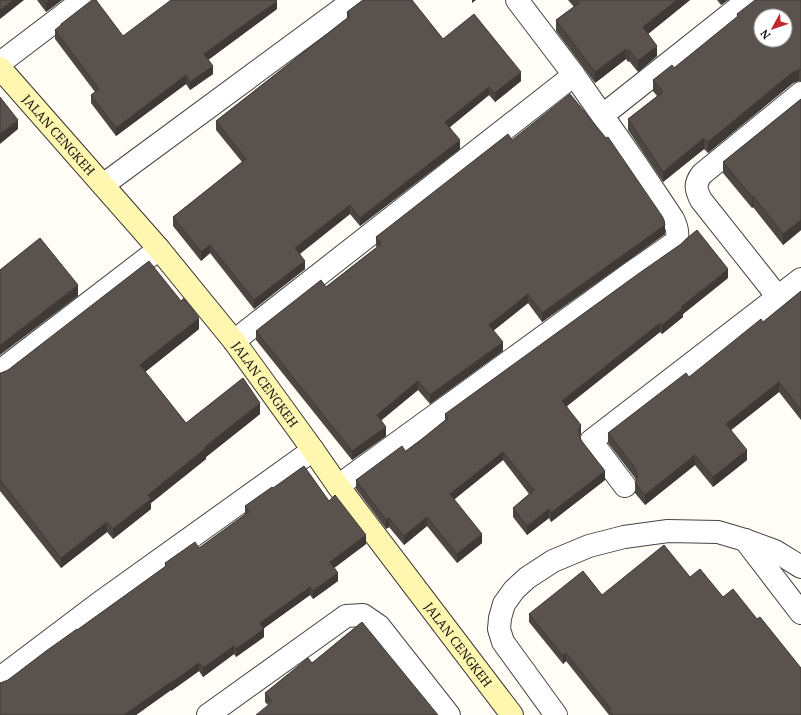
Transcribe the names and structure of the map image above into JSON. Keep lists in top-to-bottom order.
{
  "streets": {
    "street": ["JALAN CENGKEH"]
  },
  "north": "bottom left"
}
